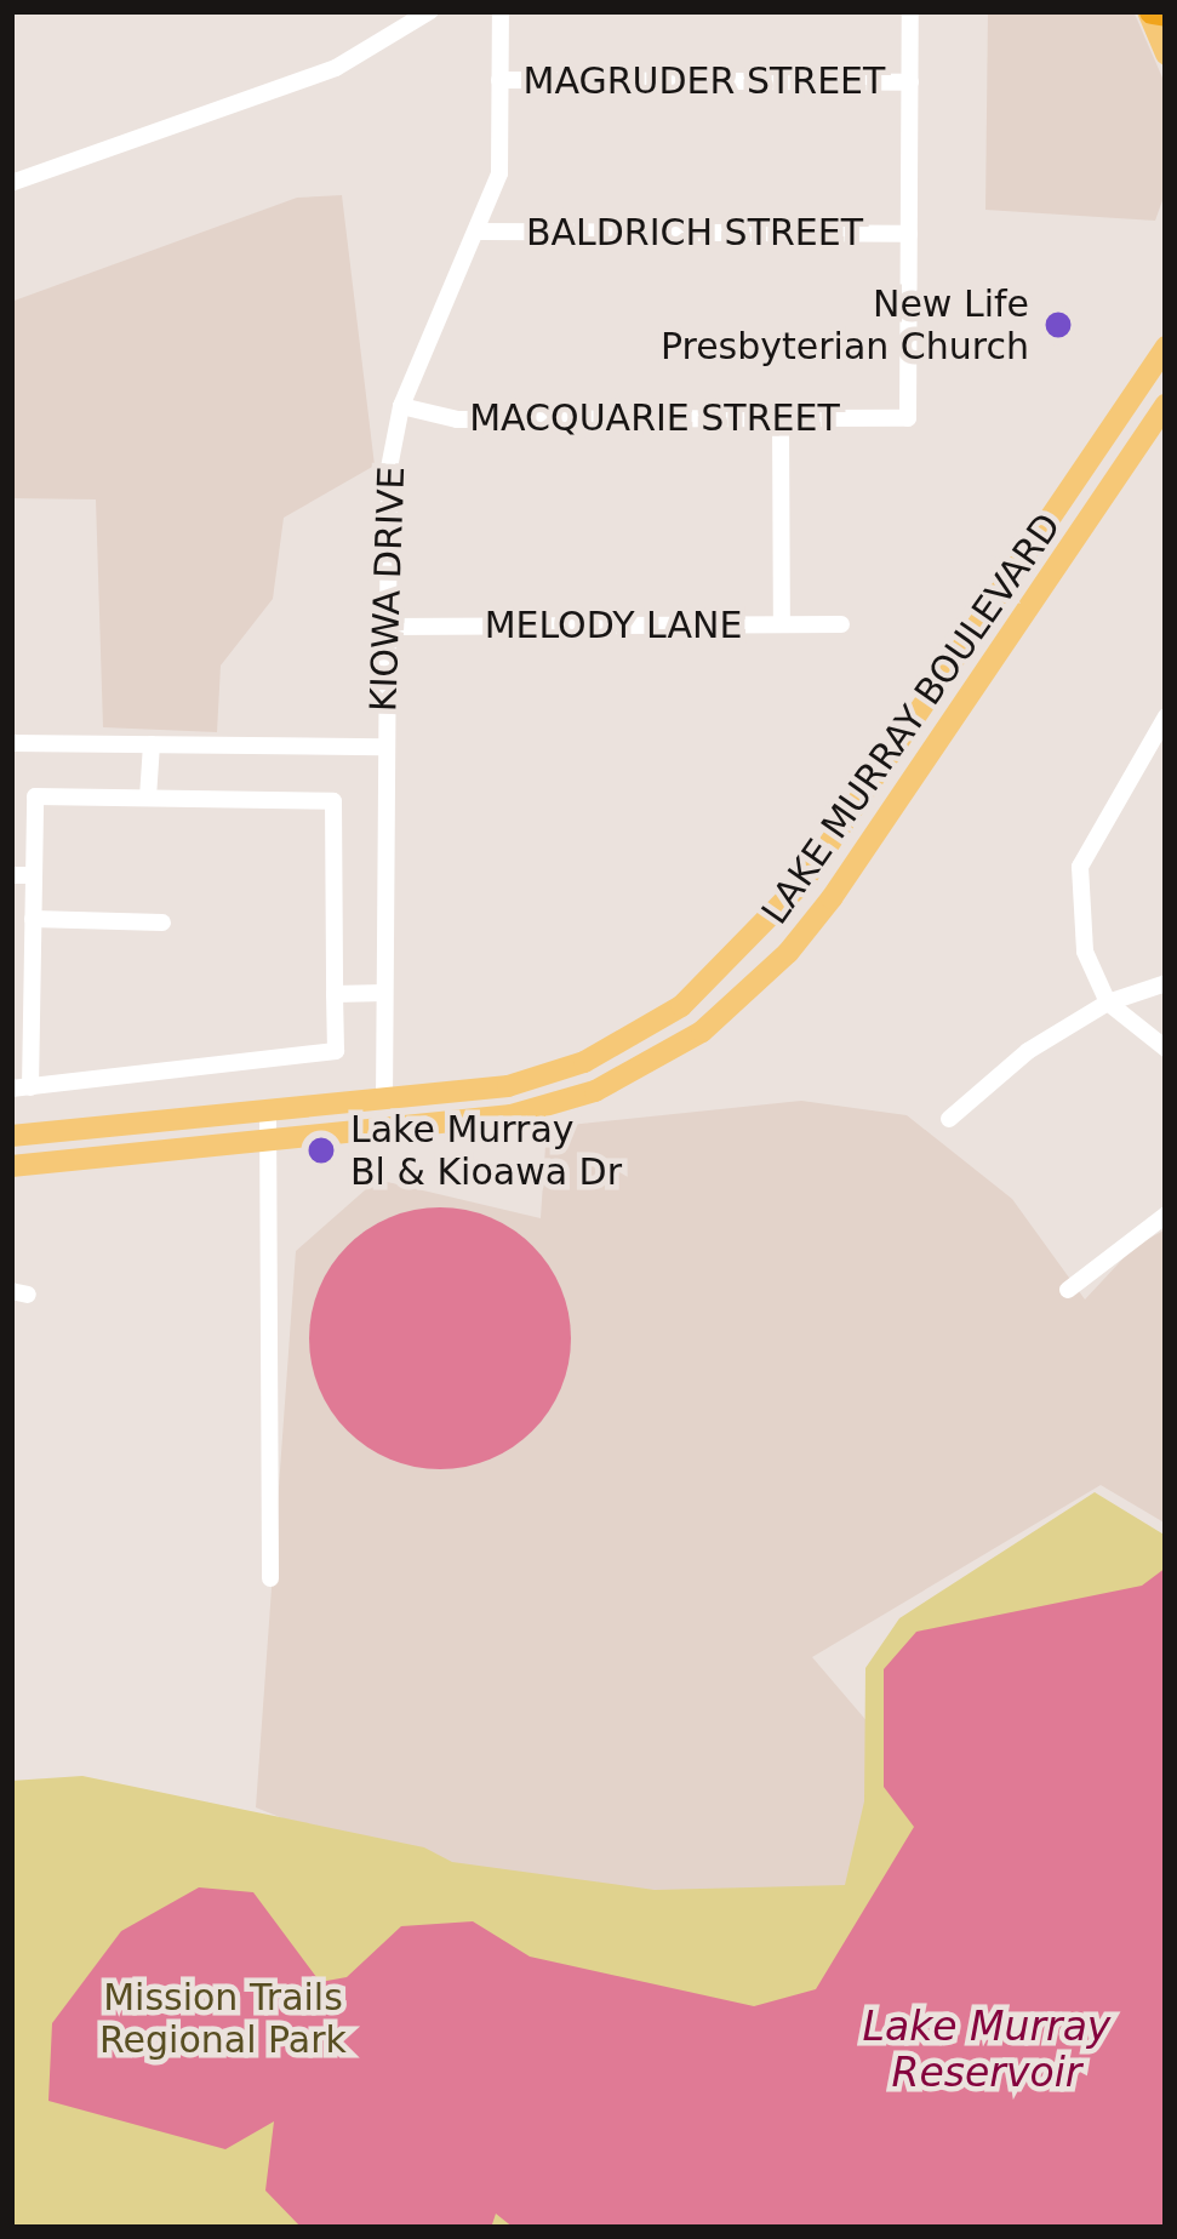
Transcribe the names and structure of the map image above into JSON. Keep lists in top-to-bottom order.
{
  "streets": {
    "main road": ["LAKE MURRAY BOULEVARD"],
    "street": [
      "MAGRUDER STREET",
      "BALDRICH STREET",
      "MACQUARIE STREET",
      "KIOWA DRIVE",
      "MELODY LANE"
    ]
  },
  "crossings": [
    ["MAGRUDER STREET", "KIOWA DRIVE"],
    ["BALDRICH STREET", "MACQUARIE STREET"],
    ["BALDRICH STREET", "KIOWA DRIVE"],
    ["MACQUARIE STREET", "KIOWA DRIVE"],
    ["KIOWA DRIVE", "MELODY LANE"],
    ["KIOWA DRIVE", "LAKE MURRAY BOULEVARD"]
  ],
  "water": ["Lake Murray Reservoir"],
  "parks": ["Mission Trails Regional Park"],
  "places": ["New Life Presbyterian Church", "Lake Murray Bl & Kioawa Dr"]
}
